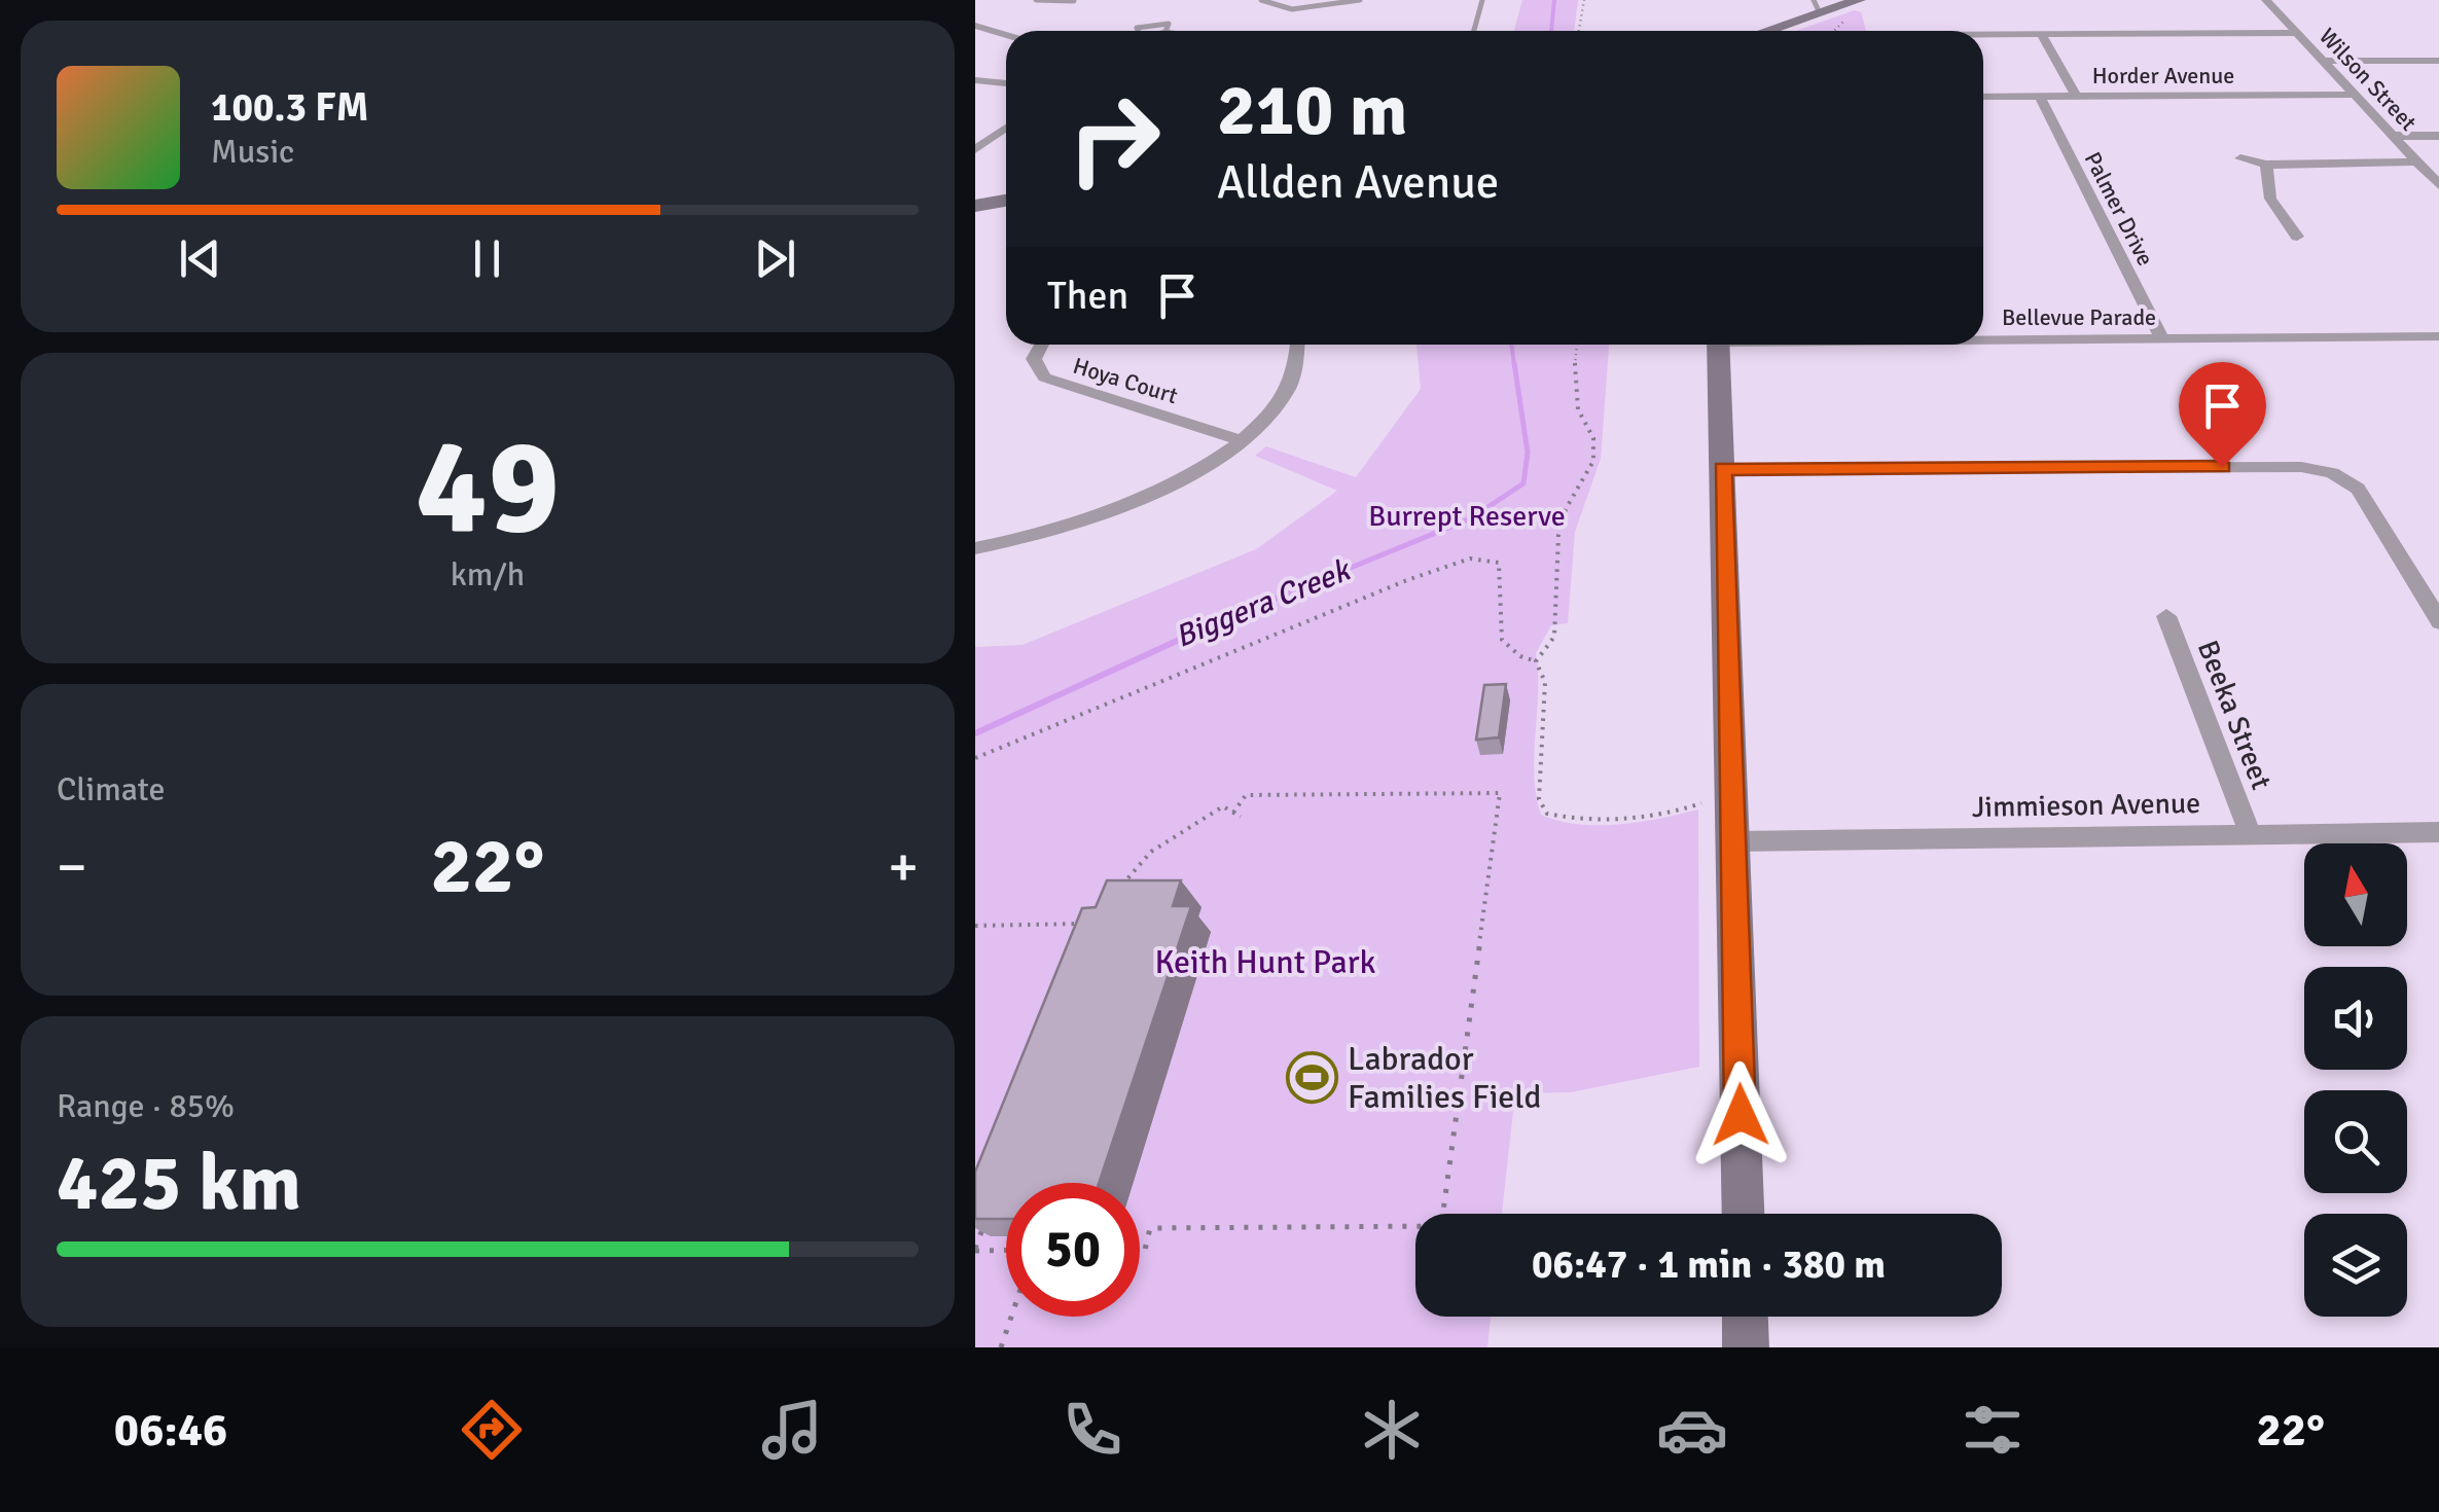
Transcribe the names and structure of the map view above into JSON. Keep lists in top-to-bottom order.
{
  "streets": {
    "street": [
      "Horder Avenue",
      "Wilson Street",
      "Palmer Drive",
      "Bellevue Parade",
      "Hoya Court",
      "Beeka Street",
      "Jimmieson Avenue"
    ]
  },
  "crossings": [
    ["Horder Avenue", "Wilson Street"],
    ["Horder Avenue", "Palmer Drive"],
    ["Palmer Drive", "Bellevue Parade"],
    ["Beeka Street", "Jimmieson Avenue"]
  ],
  "water": ["Biggera Creek"],
  "parks": ["Burrept Reserve", "Keith Hunt Park"],
  "places": {
    "sports": ["Labrador Families Field"]
  },
  "north": "top",
  "page": {
    "turn": ["210 m", "Allden Avenue"],
    "song": ["100.3 FM", "Music"],
    "then": "Then",
    "tile": [
      ["49", "km/h"],
      "Climate",
      ["Range · 85%", "425 km"]
    ],
    "heat": ["−", "22°", "+"],
    "limit": "50",
    "trip": "06:47 · 1 min · 380 m",
    "tabs": ["06:46", "22°"]
  }
}
